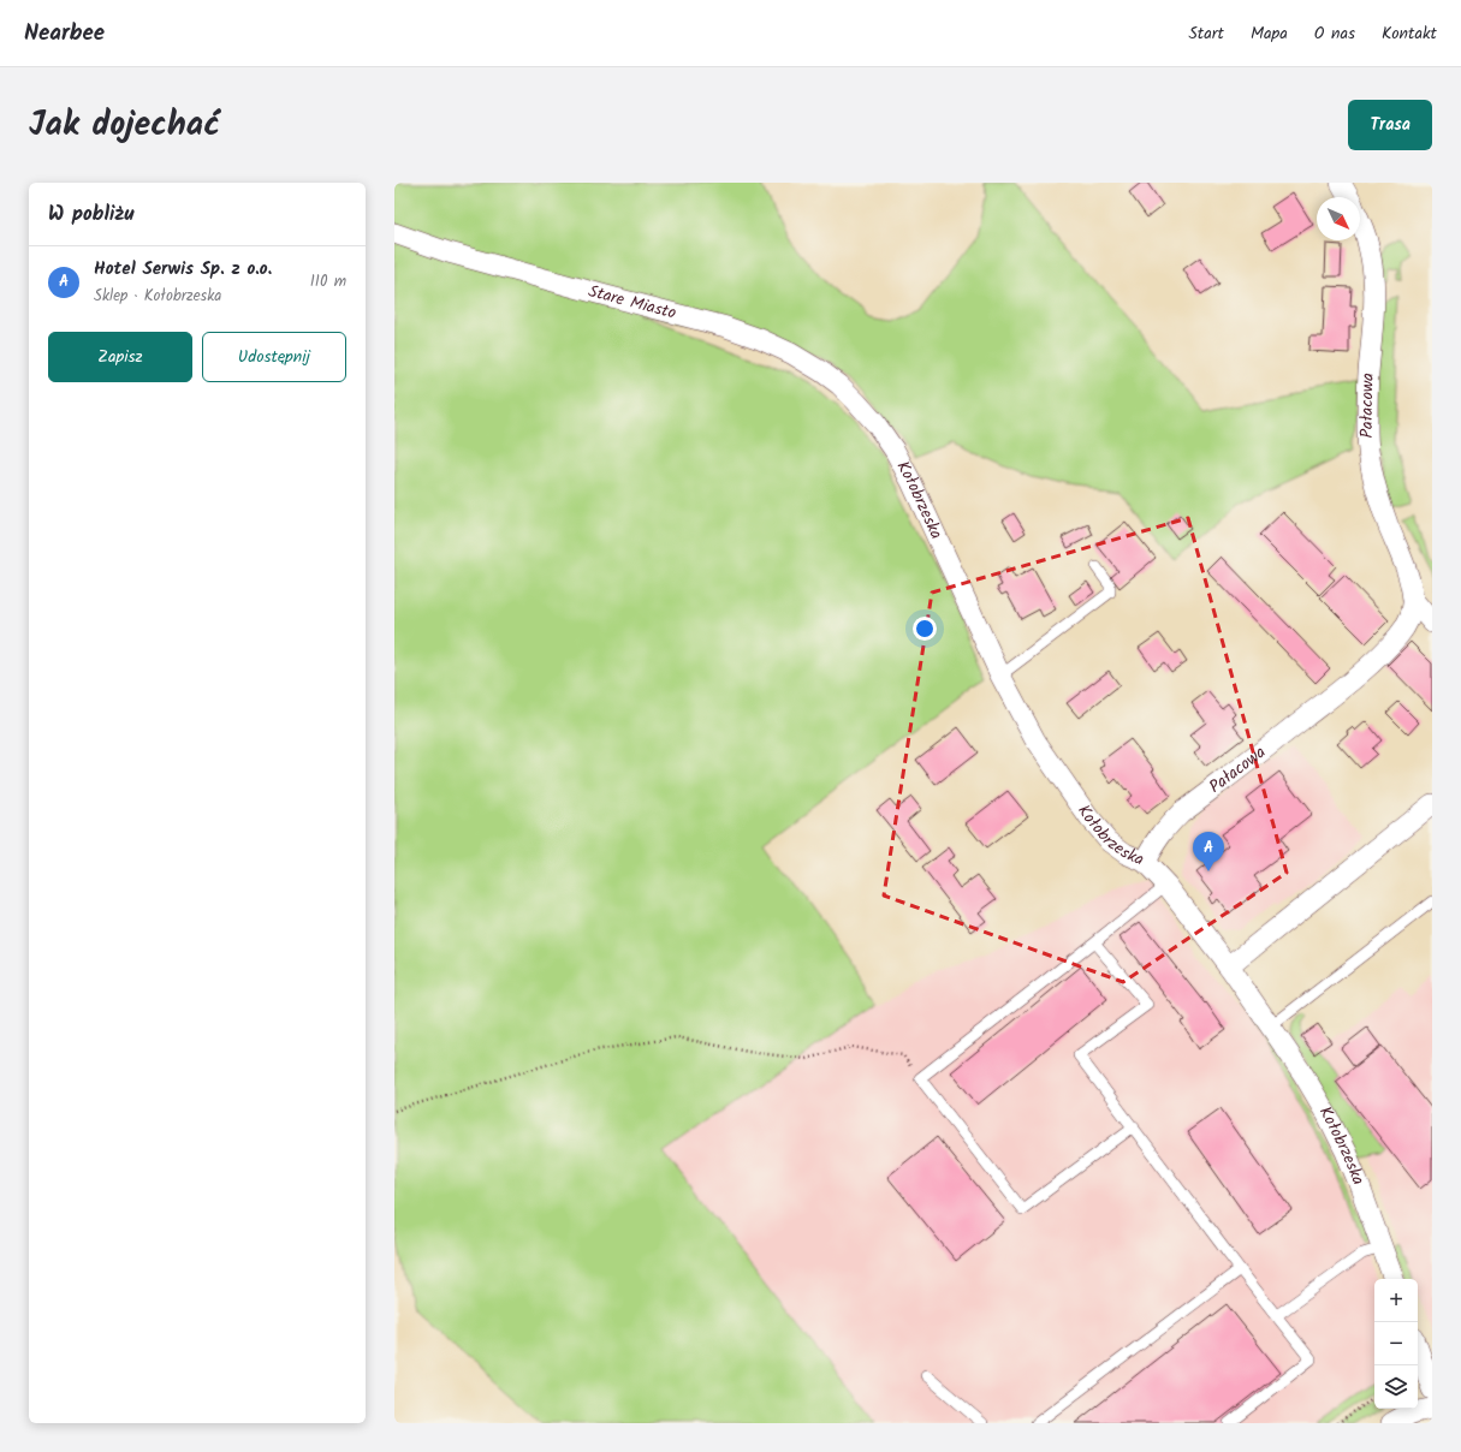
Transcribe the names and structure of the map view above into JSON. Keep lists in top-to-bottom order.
{
  "streets": {
    "street": ["Stare Miasto", "Pałacowa", "Kołobrzeska"]
  },
  "crossings": [
    ["Stare Miasto", "Kołobrzeska"],
    ["Pałacowa", "Kołobrzeska"]
  ],
  "north": "bottom right",
  "page": {
    "header": "Nearbee",
    "nav": [
      "Start",
      "Mapa",
      "O nas",
      "Kontakt"
    ],
    "title": "Jak dojechać",
    "buttons": [
      "Trasa",
      ["Zapisz", "Udostępnij"]
    ],
    "heading": "W pobliżu",
    "list": [
      {
        "mark": "A",
        "name": "Hotel Serwis Sp. z o.o.",
        "note": "Sklep · Kołobrzeska",
        "value": "110 m"
      }
    ],
    "pins": "A",
    "map_buttons": ["+", "−"]
  }
}
